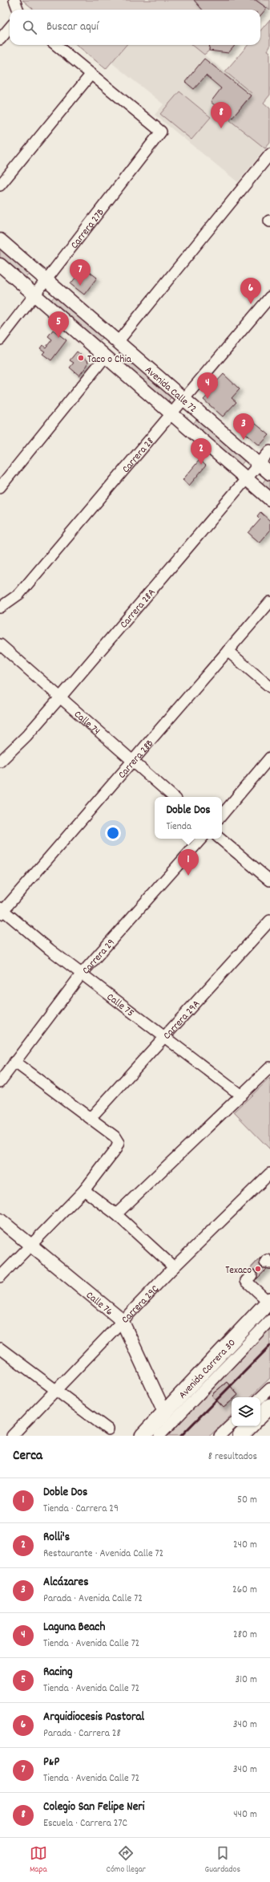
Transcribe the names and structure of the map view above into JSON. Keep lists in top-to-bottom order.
{
  "streets": {
    "highway": ["Avenida Carrera 30"],
    "main road": ["Avenida Calle 72", "Calle 76"],
    "street": [
      "Carrera 27B",
      "Carrera 28",
      "Carrera 28A",
      "Calle 74",
      "Carrera 28B",
      "Carrera 29",
      "Calle 75",
      "Carrera 29A",
      "Carrera 29C"
    ]
  },
  "crossings": [
    ["Carrera 27B", "Avenida Calle 72"],
    ["Avenida Calle 72", "Carrera 28"],
    ["Avenida Calle 72", "Carrera 28A"],
    ["Carrera 28A", "Calle 74"],
    ["Calle 74", "Carrera 28B"],
    ["Carrera 28B", "Calle 75"],
    ["Carrera 29", "Calle 75"],
    ["Calle 75", "Carrera 29A"],
    ["Calle 76", "Carrera 29C"],
    ["Calle 76", "Avenida Carrera 30"]
  ],
  "places": ["Taco o Chia", "Texaco"],
  "page": {
    "search": "Buscar aquí",
    "pins": [
      "8",
      "7",
      "6",
      "5",
      "4",
      "3",
      "2",
      "1"
    ],
    "popup": ["Doble Dos", "Tienda"],
    "heading": ["Cerca", "8 resultados"],
    "list": [
      {
        "mark": "1",
        "name": "Doble Dos",
        "note": "Tienda · Carrera 29",
        "value": "50 m"
      },
      {
        "mark": "2",
        "name": "Rolli's",
        "note": "Restaurante · Avenida Calle 72",
        "value": "240 m"
      },
      {
        "mark": "3",
        "name": "Alcázares",
        "note": "Parada · Avenida Calle 72",
        "value": "260 m"
      },
      {
        "mark": "4",
        "name": "Laguna Beach",
        "note": "Tienda · Avenida Calle 72",
        "value": "280 m"
      },
      {
        "mark": "5",
        "name": "Racing",
        "note": "Tienda · Avenida Calle 72",
        "value": "310 m"
      },
      {
        "mark": "6",
        "name": "Arquidiocesis Pastoral",
        "note": "Parada · Carrera 28",
        "value": "340 m"
      },
      {
        "mark": "7",
        "name": "P&P",
        "note": "Tienda · Avenida Calle 72",
        "value": "340 m"
      },
      {
        "mark": "8",
        "name": "Colegio San Felipe Neri",
        "note": "Escuela · Carrera 27C",
        "value": "440 m"
      }
    ],
    "nav": ["Mapa", "Cómo llegar", "Guardados"]
  }
}
